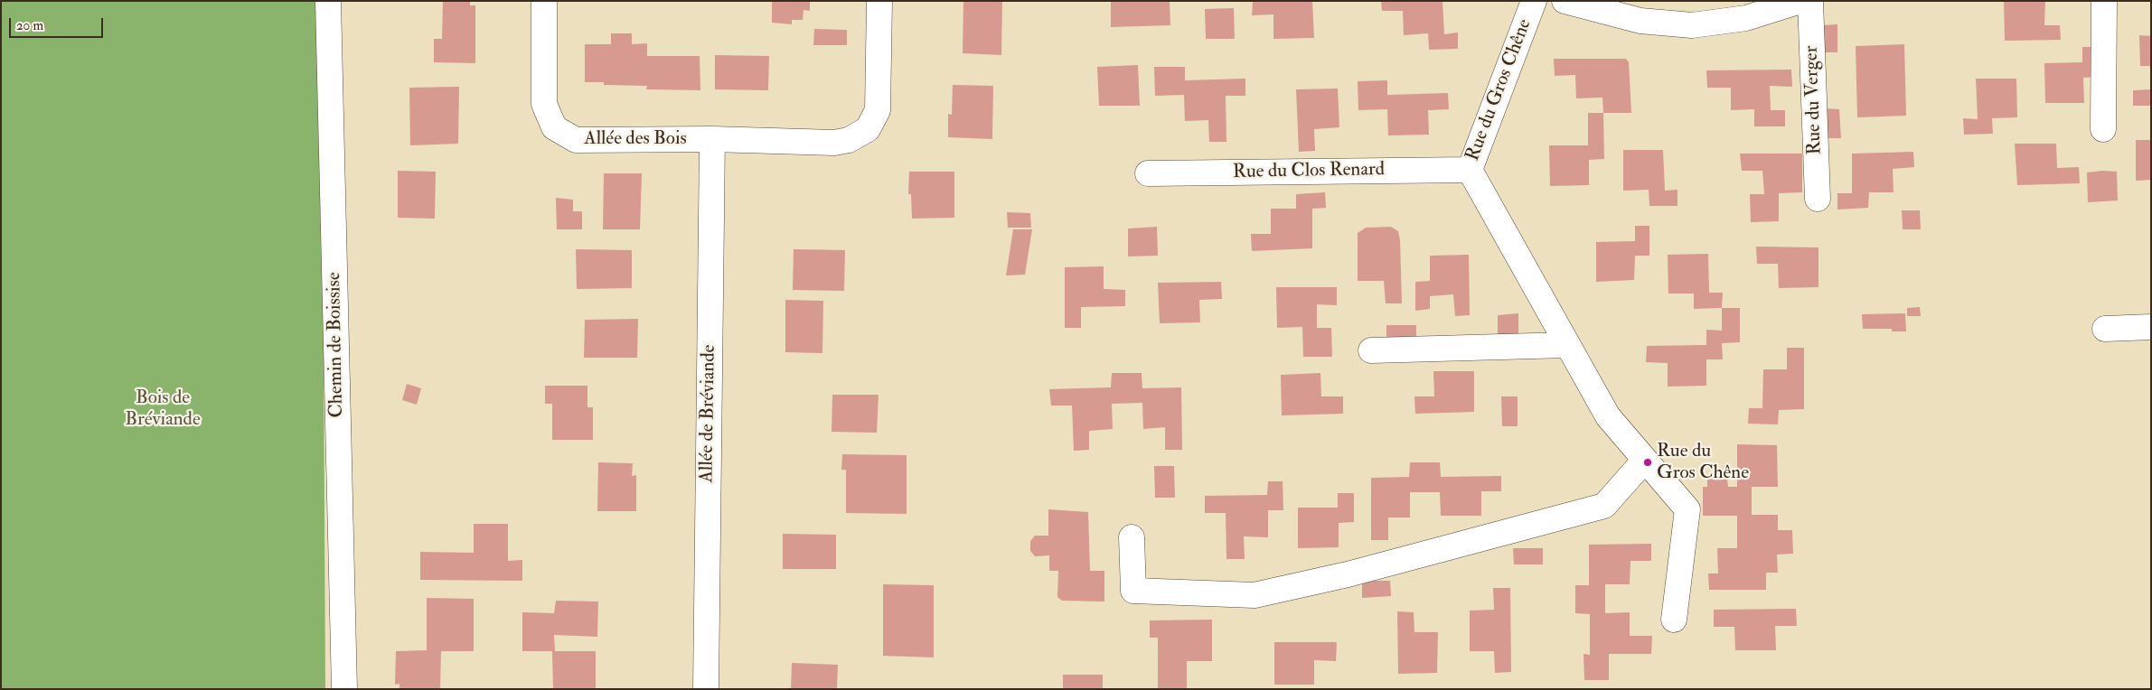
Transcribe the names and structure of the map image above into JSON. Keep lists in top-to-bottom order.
{
  "streets": {
    "street": [
      "Rue du Gros Chêne",
      "Rue du Verger",
      "Allée des Bois",
      "Rue du Clos Renard",
      "Chemin de Boissise",
      "Allée de Bréviande"
    ]
  },
  "crossings": [
    ["Rue du Gros Chêne", "Rue du Clos Renard"],
    ["Allée des Bois", "Allée de Bréviande"]
  ],
  "parks": ["Bois de Bréviande"],
  "places": ["Rue du Gros Chêne"],
  "scale_bar": "20 m"
}
